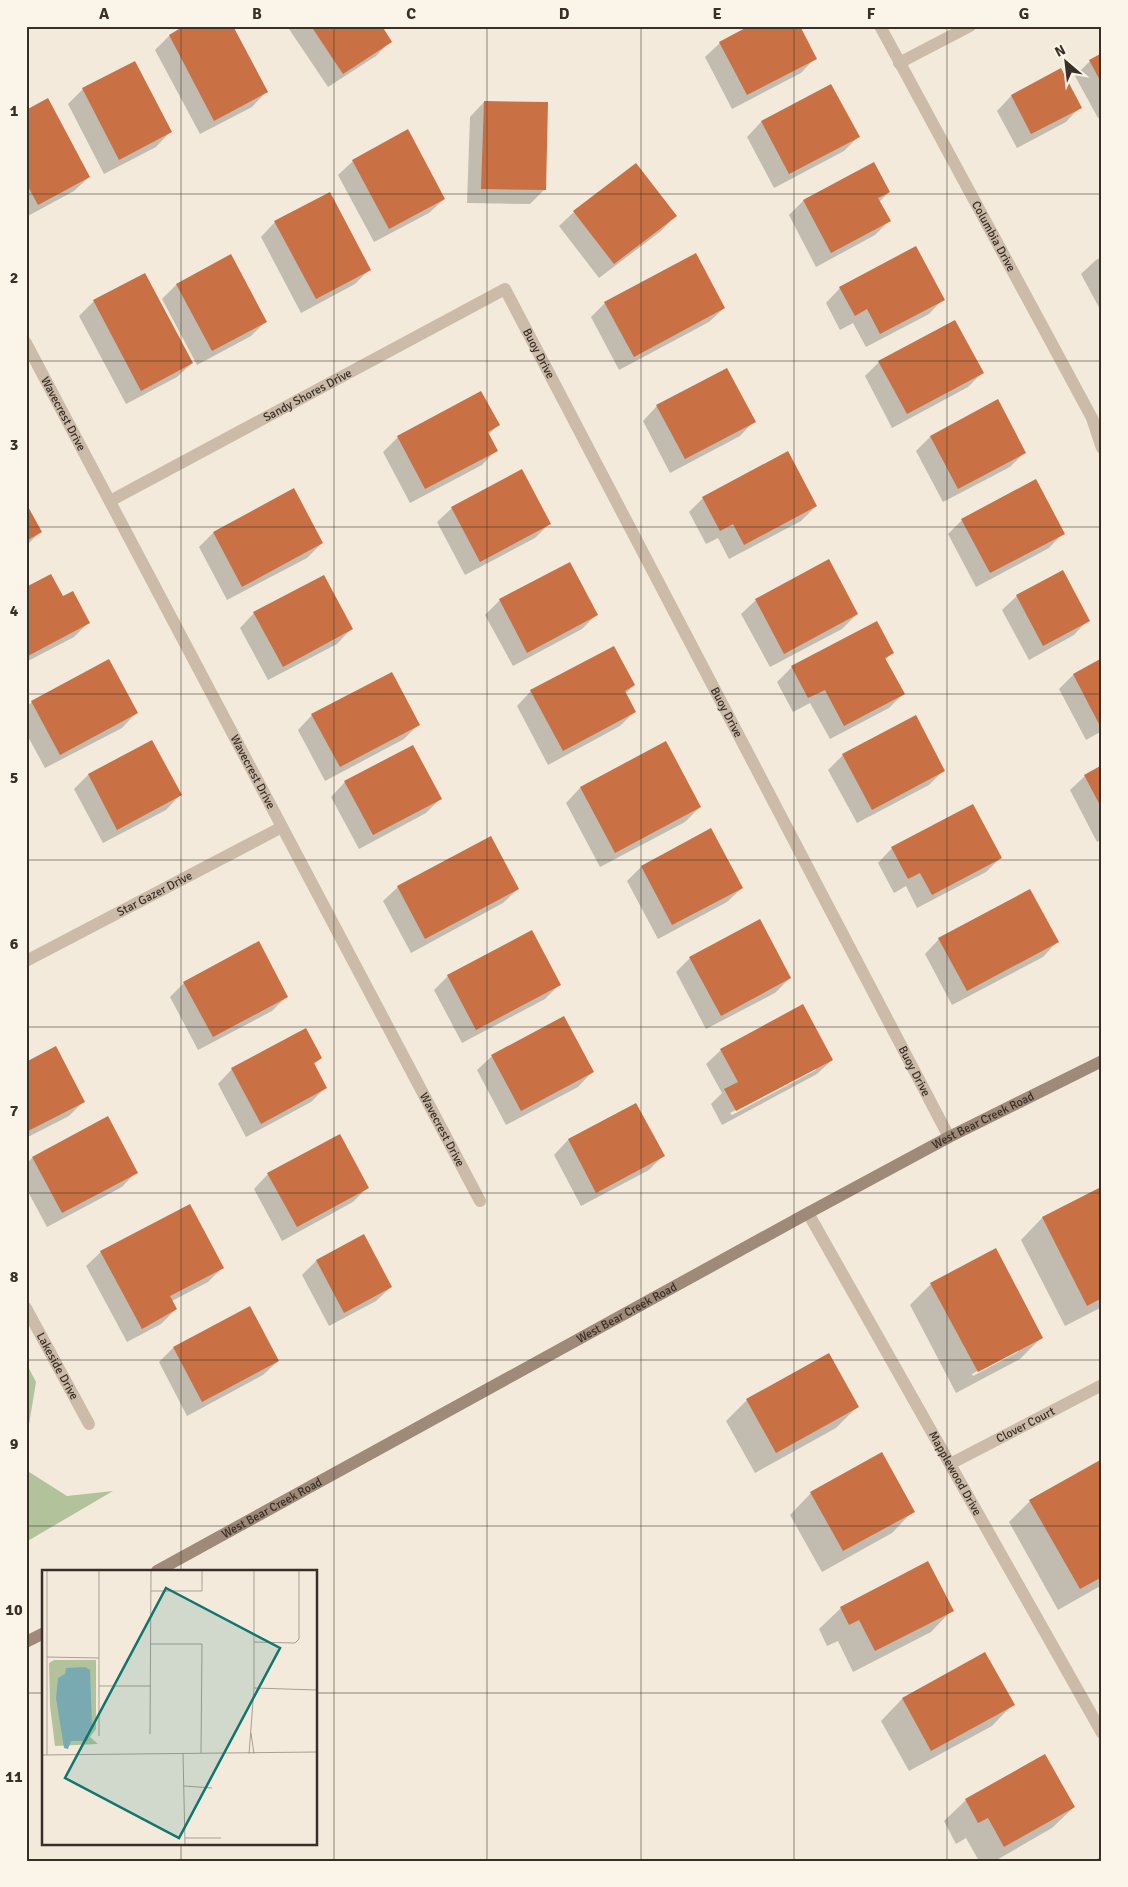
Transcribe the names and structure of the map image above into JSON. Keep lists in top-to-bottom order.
{
  "streets": {
    "main road": ["West Bear Creek Road"],
    "street": [
      "Columbia Drive",
      "Buoy Drive",
      "Sandy Shores Drive",
      "Wavecrest Drive",
      "Star Gazer Drive",
      "Lakeside Drive",
      "Clover Court",
      "Mapplewood Drive"
    ]
  },
  "crossings": [
    ["Buoy Drive", "Sandy Shores Drive"],
    ["Buoy Drive", "West Bear Creek Road"],
    ["Sandy Shores Drive", "Wavecrest Drive"],
    ["Wavecrest Drive", "Star Gazer Drive"],
    ["West Bear Creek Road", "Mapplewood Drive"],
    ["Clover Court", "Mapplewood Drive"]
  ],
  "north": "top left",
  "grid": {
    "columns": [
      "A",
      "B",
      "C",
      "D",
      "E",
      "F",
      "G"
    ],
    "rows": [
      "1",
      "2",
      "3",
      "4",
      "5",
      "6",
      "7",
      "8",
      "9",
      "10",
      "11"
    ]
  }
}
